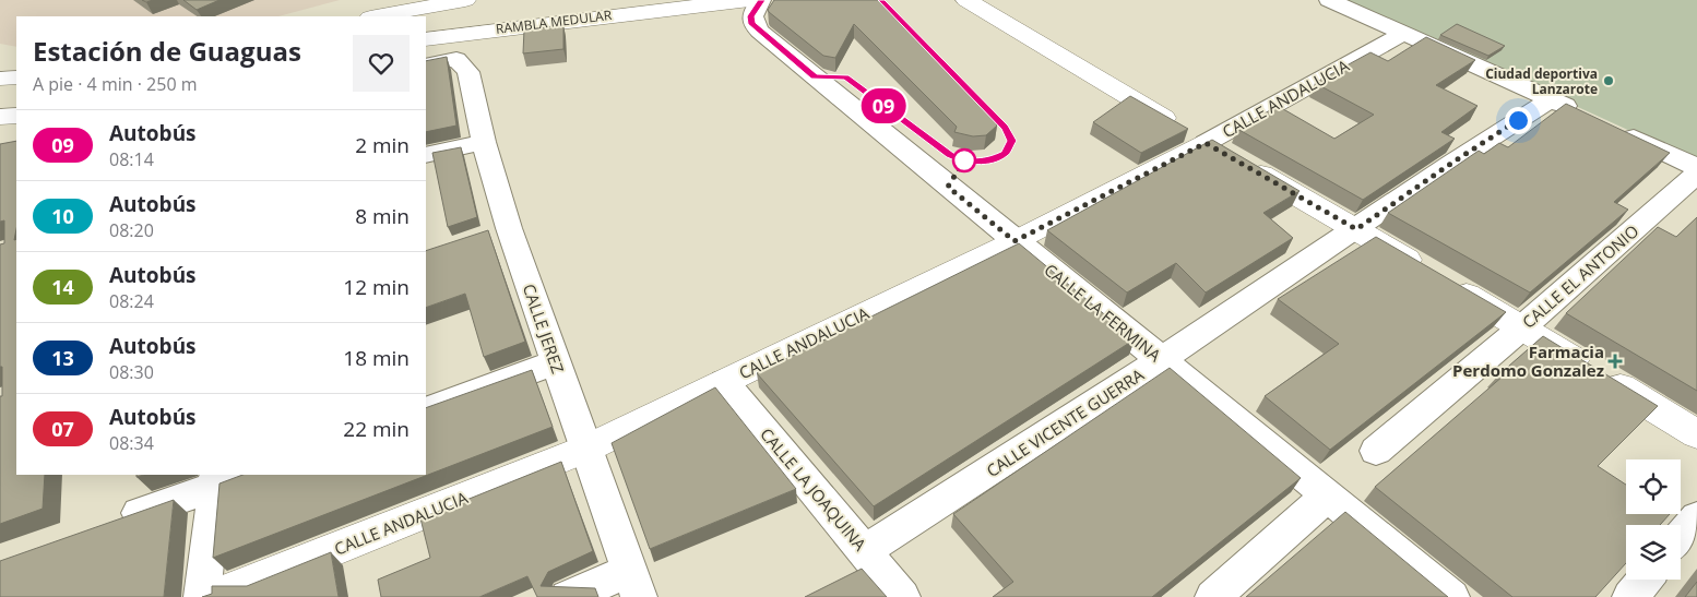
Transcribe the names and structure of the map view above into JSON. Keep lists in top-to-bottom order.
{
  "streets": {
    "street": [
      "RAMBLA MEDULAR",
      "CALLE ANDALUCIA",
      "CALLE EL ANTONIO",
      "CALLE LA FERMINA",
      "CALLE JEREZ",
      "CALLE VICENTE GUERRA",
      "CALLE LA JOAQUINA"
    ]
  },
  "crossings": [
    ["CALLE ANDALUCIA", "CALLE LA FERMINA"],
    ["CALLE ANDALUCIA", "CALLE JEREZ"],
    ["CALLE ANDALUCIA", "CALLE LA JOAQUINA"],
    ["CALLE LA FERMINA", "CALLE VICENTE GUERRA"],
    ["CALLE VICENTE GUERRA", "CALLE LA JOAQUINA"]
  ],
  "places": {
    "other": ["Ciudad deportiva Lanzarote"],
    "health": ["Farmacia Perdomo Gonzalez"]
  },
  "lines": ["bus line 09"],
  "page": {
    "on_map": "09",
    "heading": ["Estación de Guaguas", "A pie · 4 min · 250 m"],
    "list": [
      {
        "mark": "09",
        "name": "Autobús",
        "note": "08:14",
        "value": "2 min"
      },
      {
        "mark": "10",
        "name": "Autobús",
        "note": "08:20",
        "value": "8 min"
      },
      {
        "mark": "14",
        "name": "Autobús",
        "note": "08:24",
        "value": "12 min"
      },
      {
        "mark": "13",
        "name": "Autobús",
        "note": "08:30",
        "value": "18 min"
      },
      {
        "mark": "07",
        "name": "Autobús",
        "note": "08:34",
        "value": "22 min"
      }
    ]
  }
}
